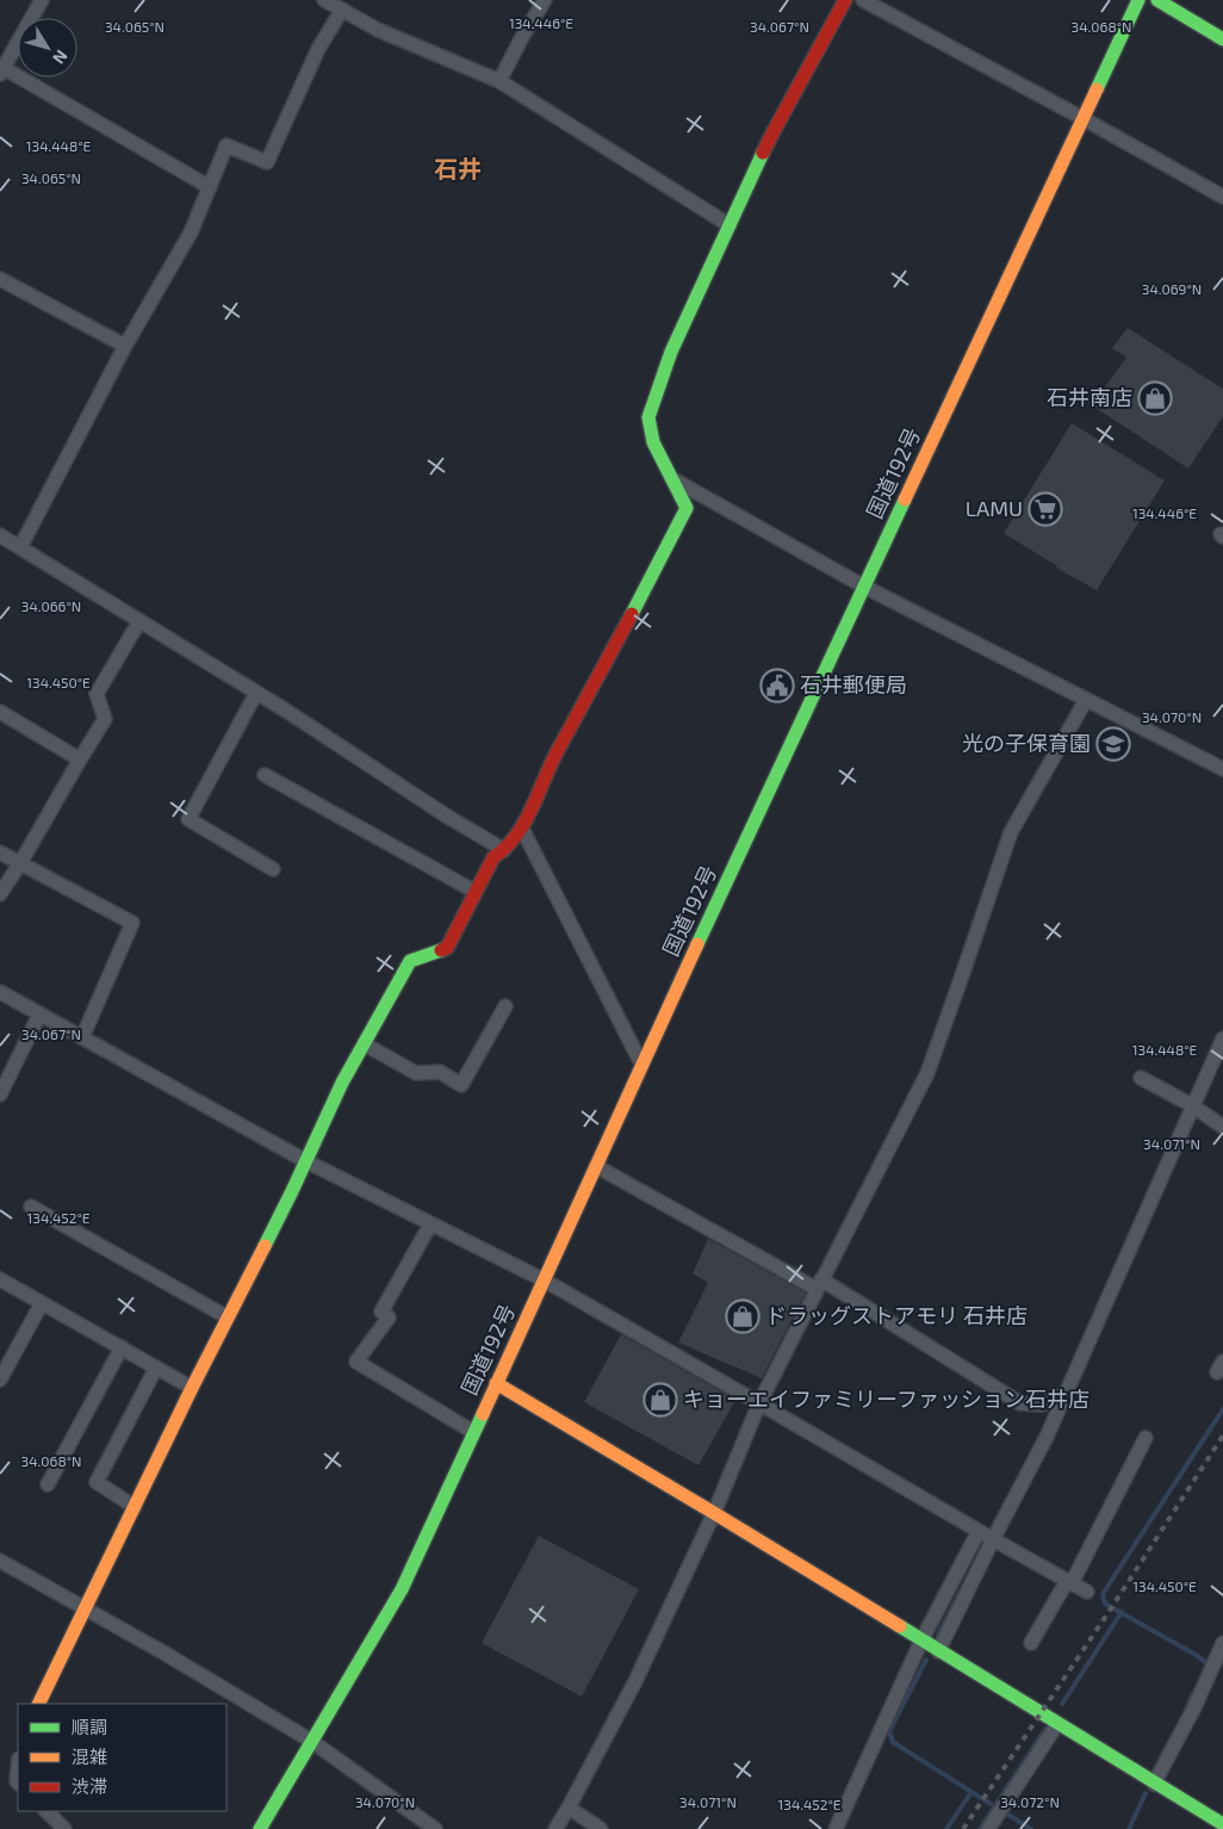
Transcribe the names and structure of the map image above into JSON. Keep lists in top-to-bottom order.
{
  "streets": {
    "main road": ["国道192号"]
  },
  "districts": ["石井"],
  "places": {
    "shop": ["石井南店", "ドラッグストアモリ 石井店", "キョーエイファミリーファッション石井店"],
    "supermarket": ["LAMU"],
    "public building": ["石井郵便局"],
    "school or university": ["光の子保育園"]
  },
  "legend": ["順調", "混雑", "渋滞"],
  "north": "bottom right",
  "coordinates": [
    "134.446°E",
    "34.065°N",
    "34.067°N",
    "34.068°N",
    "134.448°E",
    "34.069°N",
    "34.066°N",
    "134.450°E",
    "34.070°N",
    "34.071°N",
    "134.452°E",
    "34.072°N"
  ]
}
